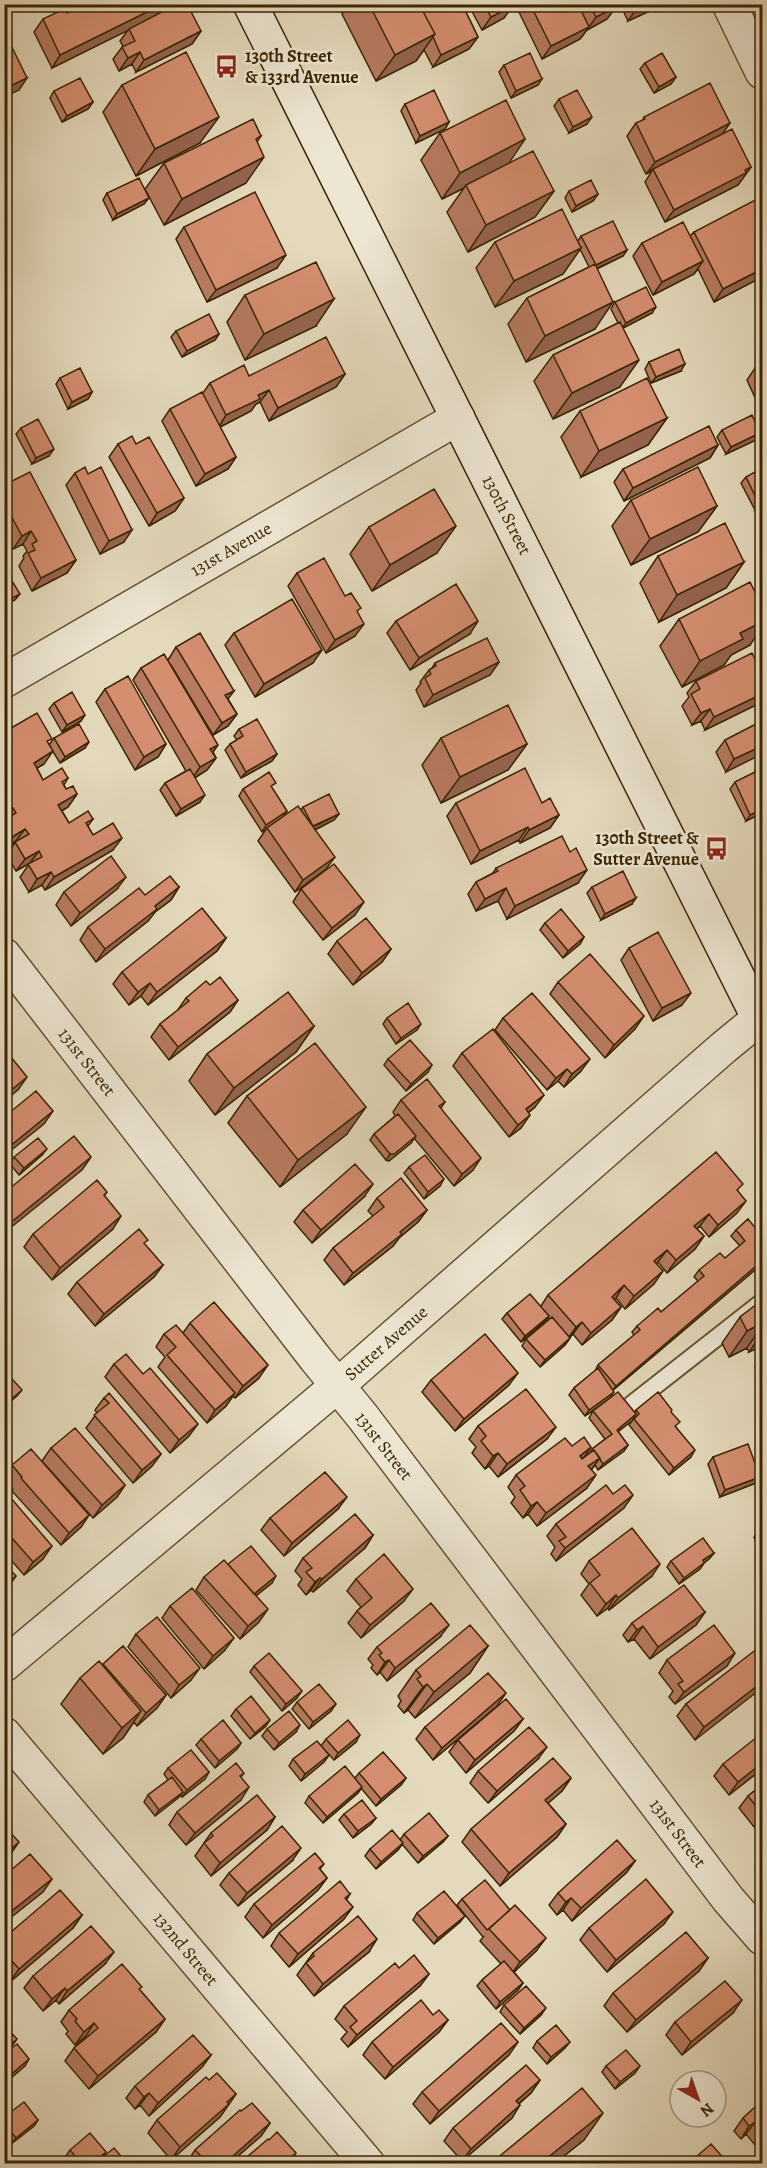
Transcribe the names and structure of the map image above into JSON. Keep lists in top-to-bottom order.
{
  "streets": {
    "street": [
      "130th Street",
      "131st Avenue",
      "131st Street",
      "Sutter Avenue",
      "132nd Street"
    ]
  },
  "crossings": [
    ["130th Street", "131st Avenue"],
    ["130th Street", "Sutter Avenue"],
    ["131st Street", "Sutter Avenue"]
  ],
  "places": {
    "bus stop": ["130th Street & 133rd Avenue", "130th Street & Sutter Avenue"]
  },
  "north": "bottom right"
}
